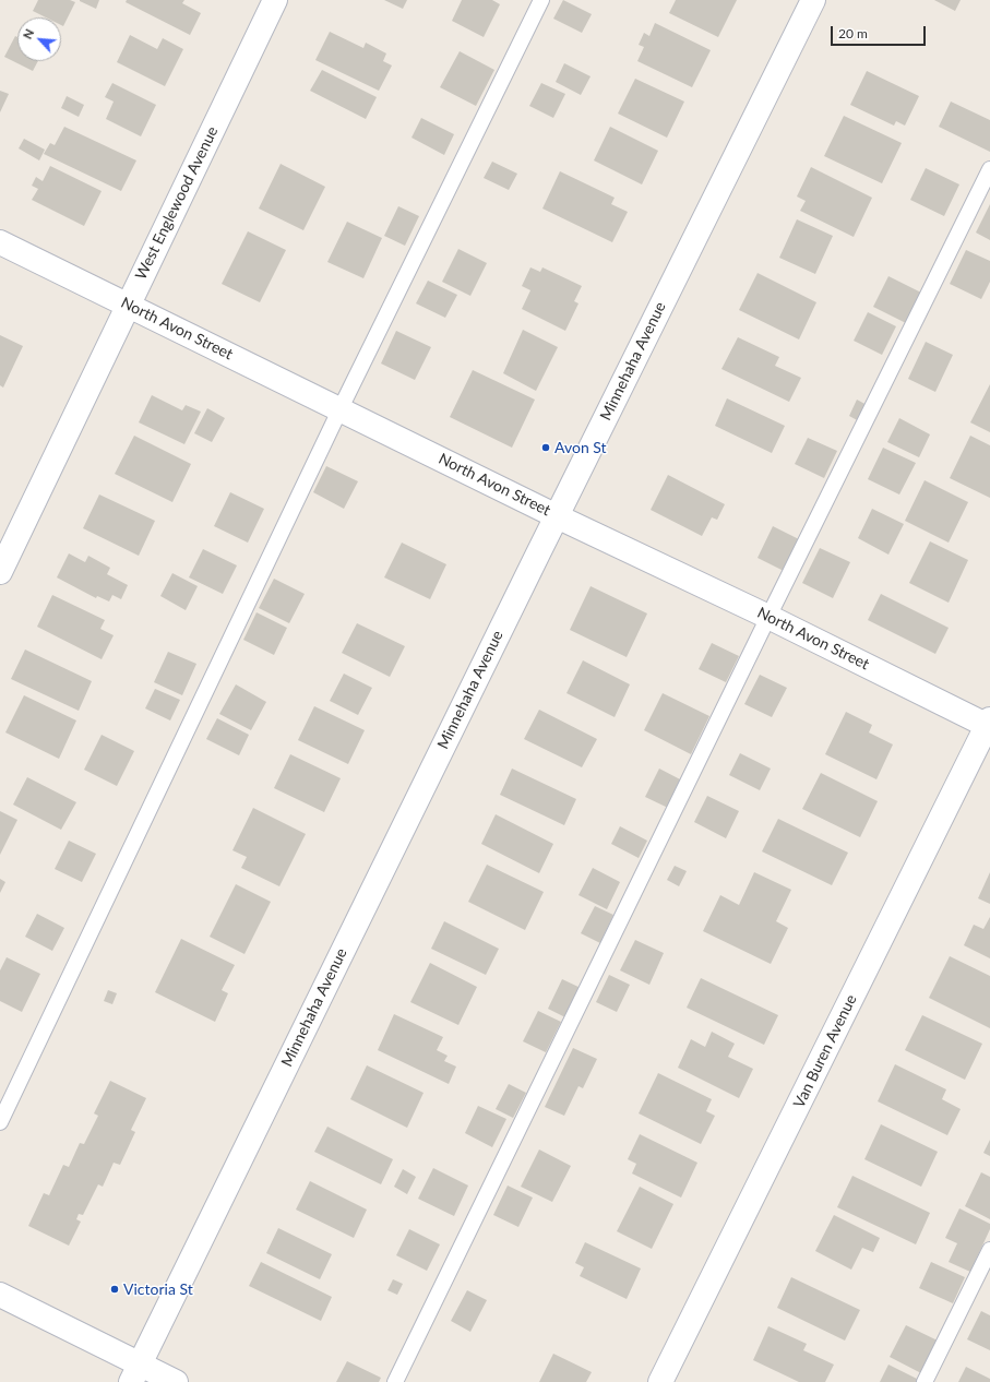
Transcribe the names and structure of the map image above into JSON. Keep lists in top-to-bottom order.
{
  "streets": {
    "street": [
      "West Englewood Avenue",
      "North Avon Street",
      "Minnehaha Avenue",
      "Van Buren Avenue"
    ]
  },
  "crossings": [
    ["West Englewood Avenue", "North Avon Street"],
    ["North Avon Street", "Minnehaha Avenue"],
    ["North Avon Street", "Van Buren Avenue"]
  ],
  "places": ["Avon St", "Victoria St"],
  "scale_bar": "20 m",
  "north": "top left"
}
